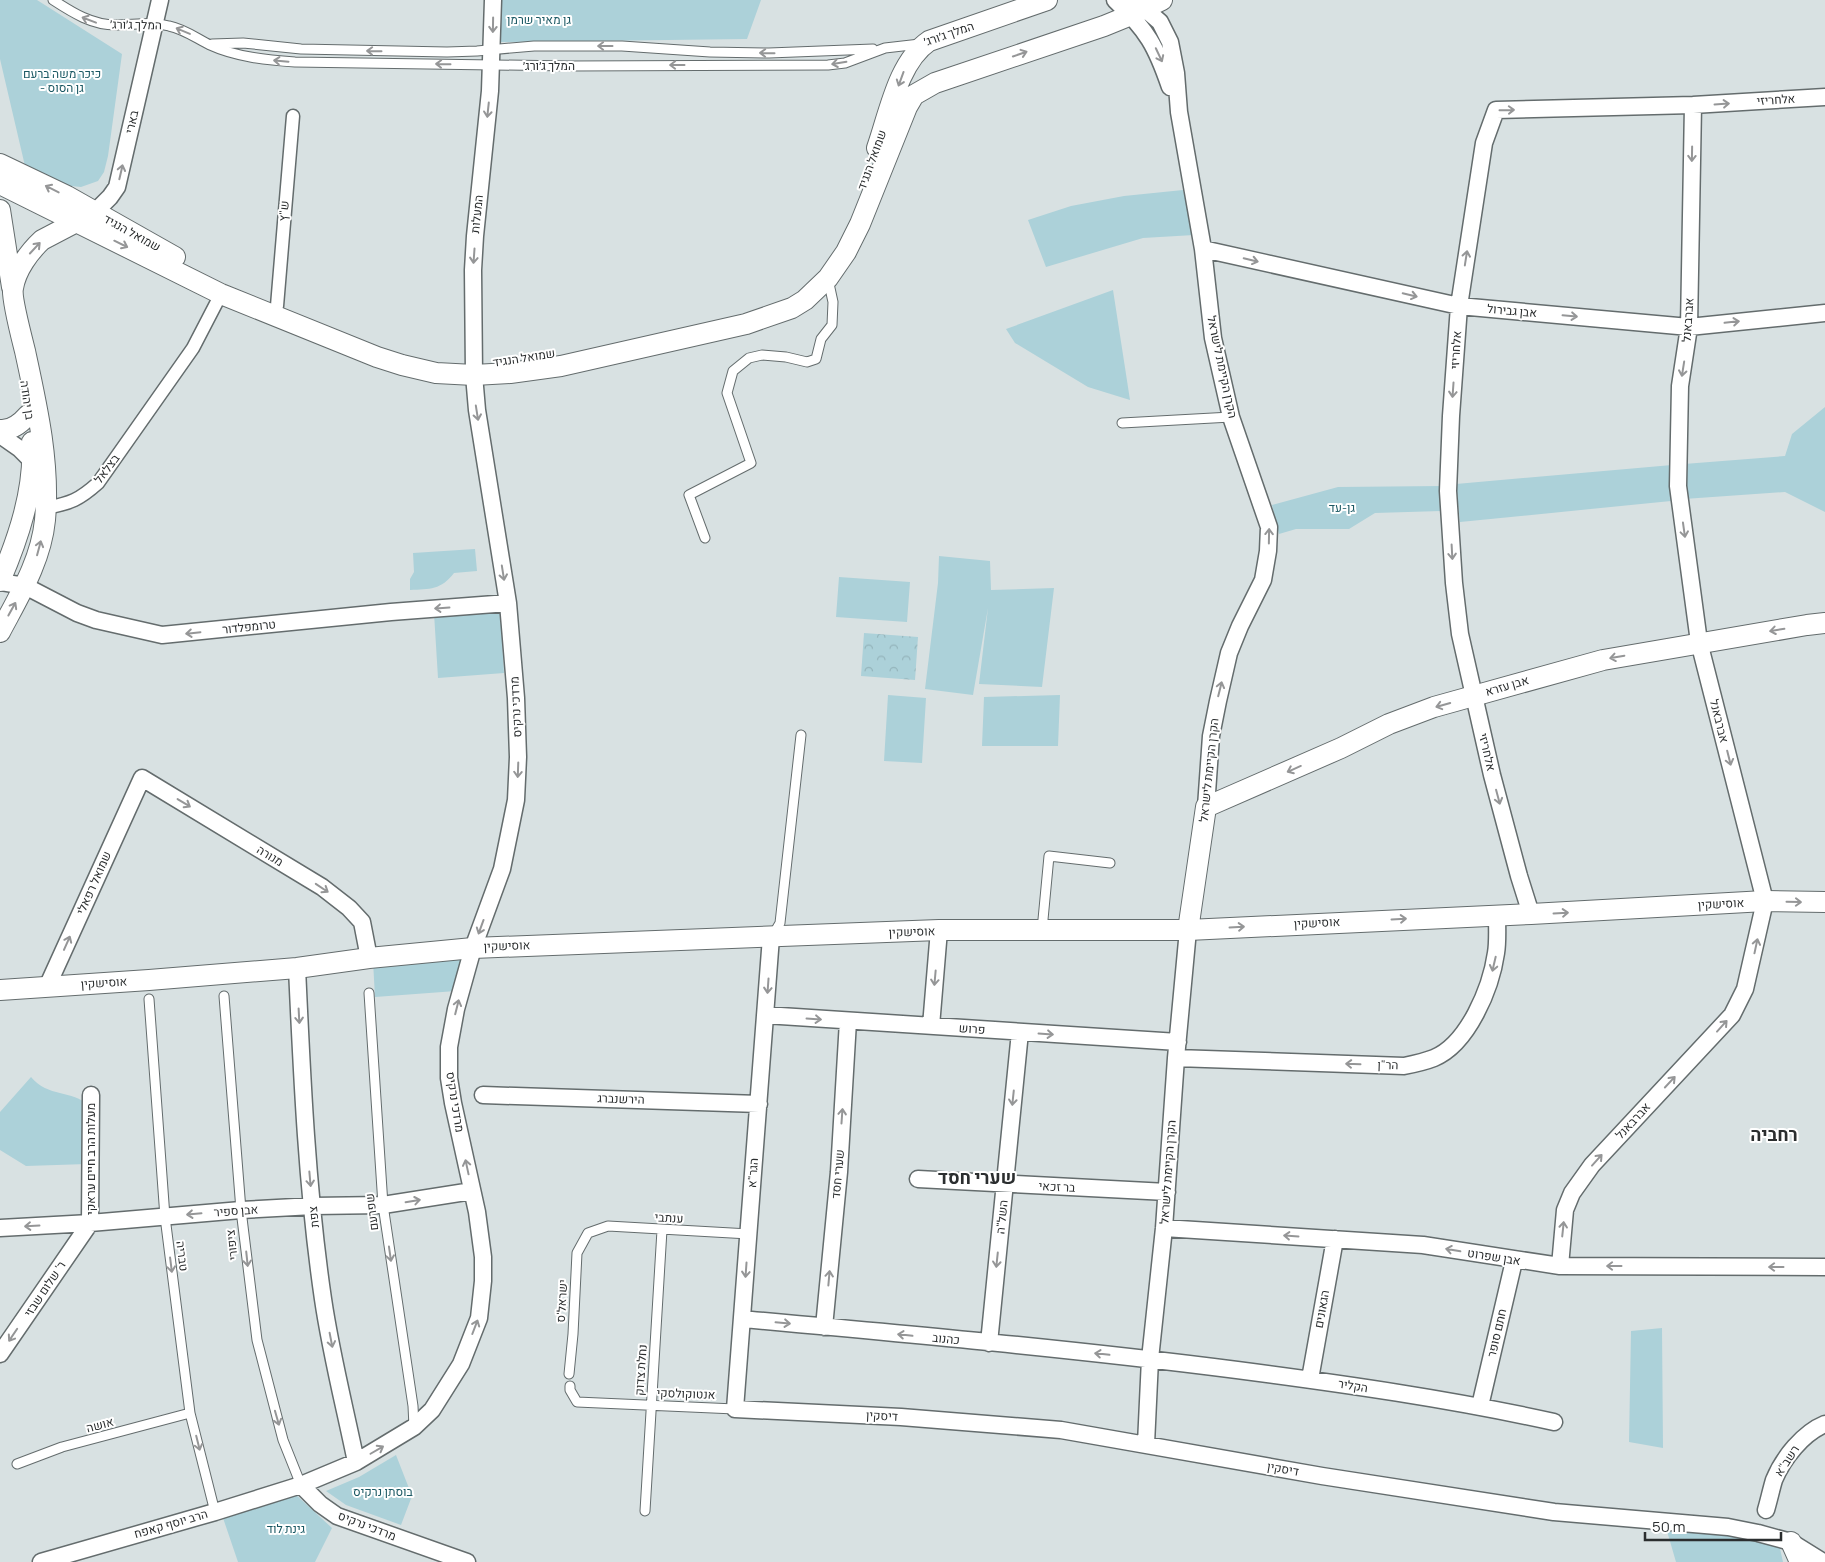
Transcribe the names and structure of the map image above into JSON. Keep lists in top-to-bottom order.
{
  "streets": {
    "street": [
      "המלך ג׳ורג׳",
      "אלחריזי",
      "בארי",
      "שמואל הנגיד",
      "ש\"ץ",
      "המעלות",
      "אבן גבירול",
      "אברבאנל",
      "הקרן הקיימת לישראל",
      "בן יהודה",
      "בצלאל",
      "טרומפלדור",
      "אבן עזרא",
      "מרדכי נרקיס",
      "מנורה",
      "שמואל רפאלי",
      "אוסישקין",
      "פרוש",
      "הר\"ן",
      "הירשנברג",
      "מעלות הרב חיים עראקי",
      "הגר\"א",
      "שערי חסד",
      "בר זכאי",
      "אבן ספיר",
      "צפת",
      "השל\"ה",
      "אבן שפרוט",
      "ר' שלום שבזי",
      "הגאונים",
      "חתם סופר",
      "כהנוב",
      "הקליר",
      "דיסקין",
      "רשב\"א",
      "הרב יוסף קאפח"
    ],
    "lane": [
      "שפרעם",
      "ענתבי",
      "ציפורי",
      "טבריה",
      "ישראל'ס",
      "נחלת צדוק",
      "אנטוקולסקי",
      "אושה"
    ]
  },
  "crossings": [
    ["המלך ג׳ורג׳", "בארי"],
    ["המלך ג׳ורג׳", "שמואל הנגיד"],
    ["המלך ג׳ורג׳", "המעלות"],
    ["אלחריזי", "אבן גבירול"],
    ["אלחריזי", "אברבאנל"],
    ["אלחריזי", "אבן עזרא"],
    ["אלחריזי", "אוסישקין"],
    ["בארי", "שמואל הנגיד"],
    ["שמואל הנגיד", "ש\"ץ"],
    ["שמואל הנגיד", "המעלות"],
    ["שמואל הנגיד", "הקרן הקיימת לישראל"],
    ["שמואל הנגיד", "בצלאל"],
    ["שמואל הנגיד", "מרדכי נרקיס"],
    ["המעלות", "מרדכי נרקיס"],
    ["אבן גבירול", "אברבאנל"],
    ["אבן גבירול", "הקרן הקיימת לישראל"],
    ["אברבאנל", "אבן עזרא"],
    ["אברבאנל", "אוסישקין"],
    ["אברבאנל", "אבן שפרוט"],
    ["הקרן הקיימת לישראל", "אבן עזרא"],
    ["הקרן הקיימת לישראל", "אוסישקין"],
    ["הקרן הקיימת לישראל", "פרוש"],
    ["הקרן הקיימת לישראל", "הר\"ן"],
    ["הקרן הקיימת לישראל", "בר זכאי"],
    ["הקרן הקיימת לישראל", "אבן שפרוט"],
    ["הקרן הקיימת לישראל", "כהנוב"],
    ["הקרן הקיימת לישראל", "הקליר"],
    ["הקרן הקיימת לישראל", "דיסקין"],
    ["בן יהודה", "בצלאל"],
    ["בן יהודה", "טרומפלדור"],
    ["טרומפלדור", "מרדכי נרקיס"],
    ["מרדכי נרקיס", "אוסישקין"],
    ["מרדכי נרקיס", "אבן ספיר"],
    ["מרדכי נרקיס", "שפרעם"],
    ["מרדכי נרקיס", "צפת"],
    ["מרדכי נרקיס", "ציפורי"],
    ["מרדכי נרקיס", "הרב יוסף קאפח"],
    ["מנורה", "שמואל רפאלי"],
    ["מנורה", "אוסישקין"],
    ["שמואל רפאלי", "אוסישקין"],
    ["אוסישקין", "הר\"ן"],
    ["אוסישקין", "הגר\"א"],
    ["אוסישקין", "צפת"],
    ["פרוש", "הר\"ן"],
    ["פרוש", "הגר\"א"],
    ["פרוש", "שערי חסד"],
    ["פרוש", "השל\"ה"],
    ["הירשנברג", "הגר\"א"],
    ["מעלות הרב חיים עראקי", "אבן ספיר"],
    ["מעלות הרב חיים עראקי", "ר' שלום שבזי"],
    ["הגר\"א", "ענתבי"],
    ["הגר\"א", "כהנוב"],
    ["הגר\"א", "אנטוקולסקי"],
    ["הגר\"א", "דיסקין"],
    ["שערי חסד", "כהנוב"],
    ["בר זכאי", "השל\"ה"],
    ["אבן ספיר", "שפרעם"],
    ["אבן ספיר", "צפת"],
    ["אבן ספיר", "ציפורי"],
    ["אבן ספיר", "טבריה"],
    ["אבן ספיר", "ר' שלום שבזי"],
    ["השל\"ה", "כהנוב"],
    ["ענתבי", "ישראל'ס"],
    ["ענתבי", "נחלת צדוק"],
    ["ציפורי", "הרב יוסף קאפח"],
    ["טבריה", "אושה"],
    ["טבריה", "הרב יוסף קאפח"],
    ["אבן שפרוט", "הגאונים"],
    ["אבן שפרוט", "חתם סופר"],
    ["הגאונים", "הקליר"],
    ["חתם סופר", "הקליר"],
    ["כהנוב", "הקליר"],
    ["נחלת צדוק", "אנטוקולסקי"],
    ["אנטוקולסקי", "דיסקין"]
  ],
  "one_way": [
    "בארי",
    "המעלות",
    "אבן גבירול",
    "טרומפלדור",
    "אבן עזרא",
    "מנורה",
    "שמואל רפאלי",
    "פרוש",
    "הר\"ן",
    "שערי חסד",
    "שפרעם",
    "צפת",
    "השל\"ה",
    "ציפורי",
    "טבריה",
    "אבן שפרוט",
    "ר' שלום שבזי"
  ],
  "districts": ["רחביה", "שערי חסד"],
  "parks": [
    "גן מאיר שרמן",
    "כיכר משה ברעם - גן הסוס",
    "גן-עד",
    "בוסתן נרקיס",
    "גינת לוד"
  ],
  "scale_bar": "50 m"
}
